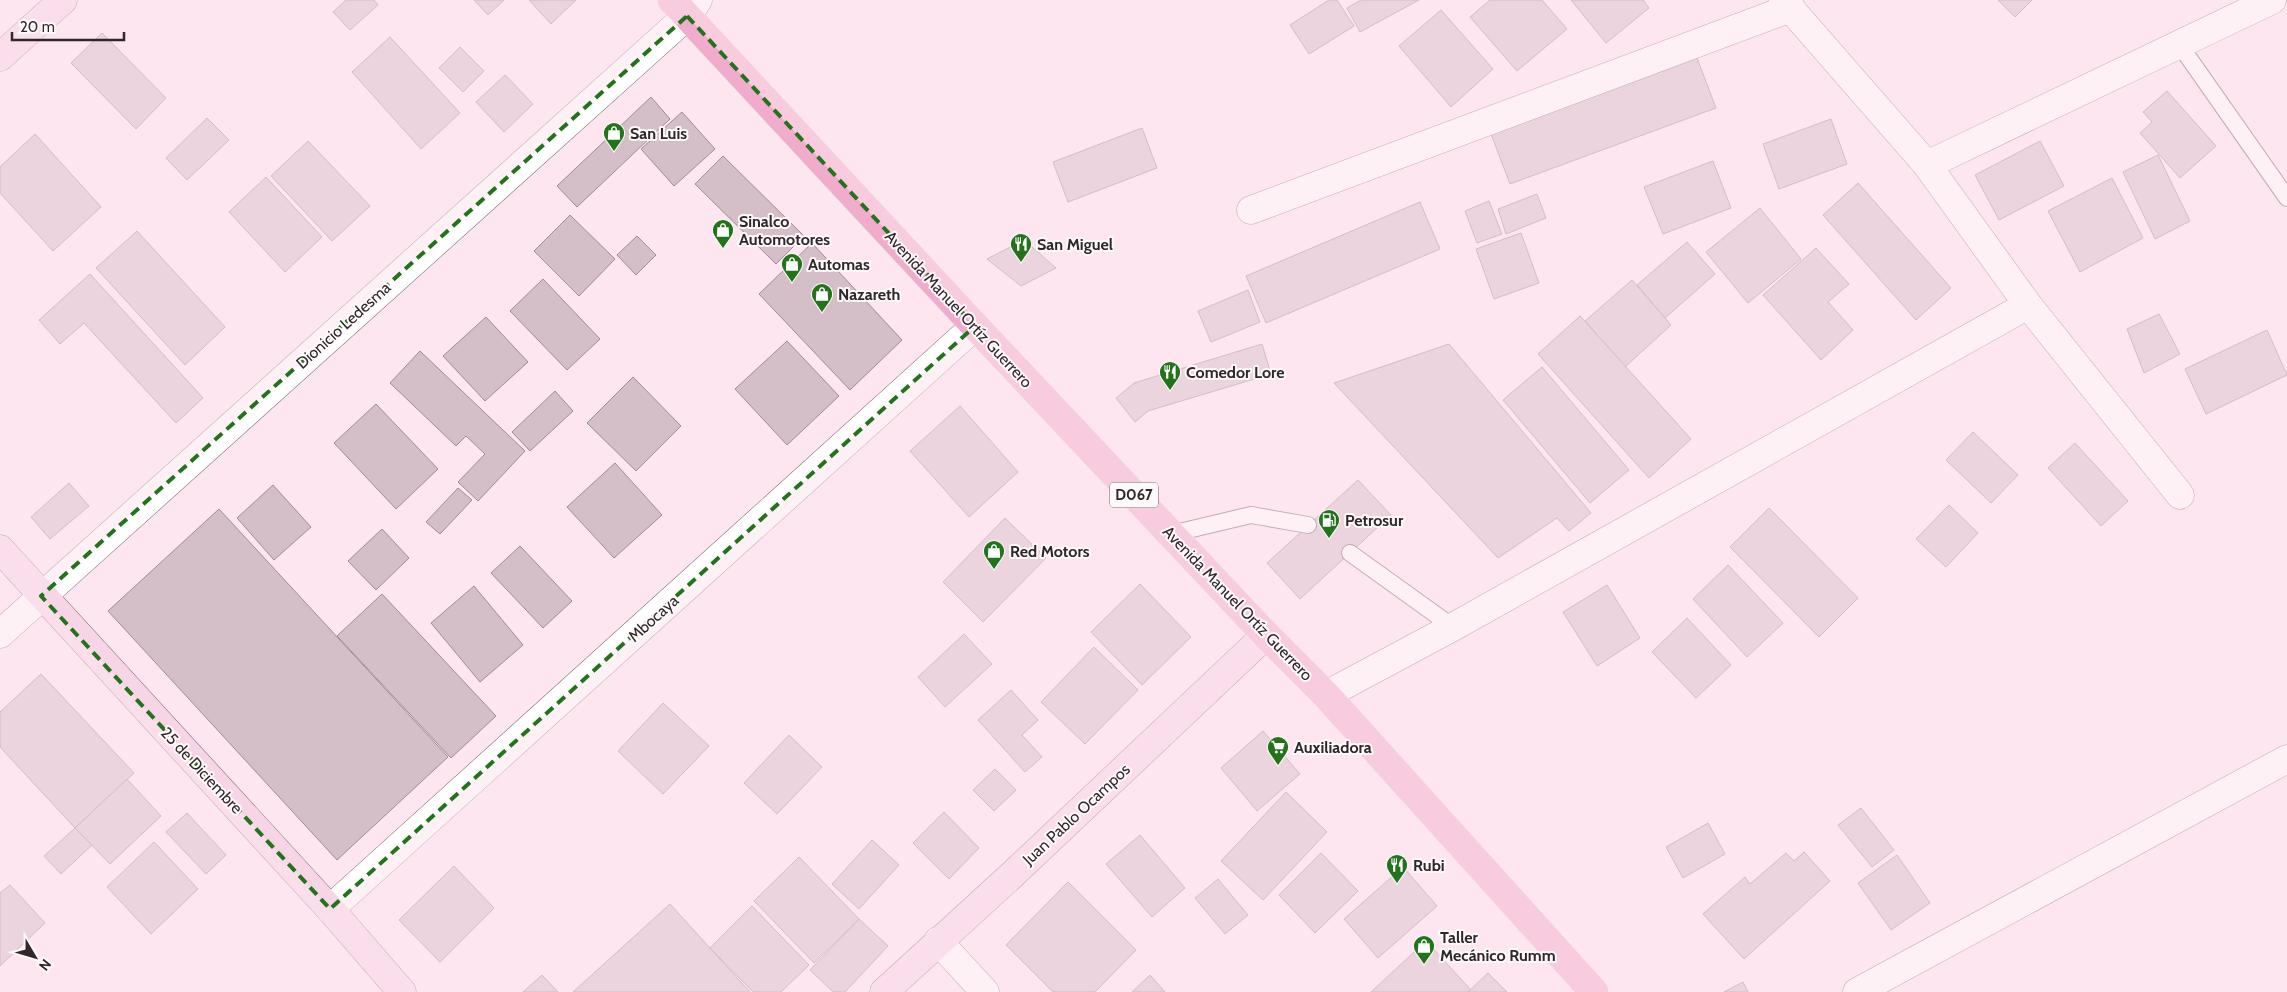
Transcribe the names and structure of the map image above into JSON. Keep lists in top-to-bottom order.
{
  "streets": {
    "main road": ["Avenida Manuel Ortíz Guerrero", "D067"],
    "street": [
      "Dionicio Ledesma",
      "Mbocaya",
      "25 de Diciembre",
      "Juan Pablo Ocampos"
    ]
  },
  "crossings": [
    ["Avenida Manuel Ortíz Guerrero", "Dionicio Ledesma"],
    ["Avenida Manuel Ortíz Guerrero", "Mbocaya"],
    ["Avenida Manuel Ortíz Guerrero", "Juan Pablo Ocampos"],
    ["Dionicio Ledesma", "25 de Diciembre"],
    ["Mbocaya", "25 de Diciembre"]
  ],
  "places": {
    "shop": [
      "San Luis",
      "Sinalco Automotores",
      "Automas",
      "Nazareth",
      "Red Motors",
      "Taller Mecánico Rumm"
    ],
    "restaurant": ["San Miguel", "Comedor Lore", "Rubi"],
    "fuel station": ["Petrosur"],
    "supermarket": ["Auxiliadora"]
  },
  "scale_bar": "20 m",
  "north": "bottom right"
}
